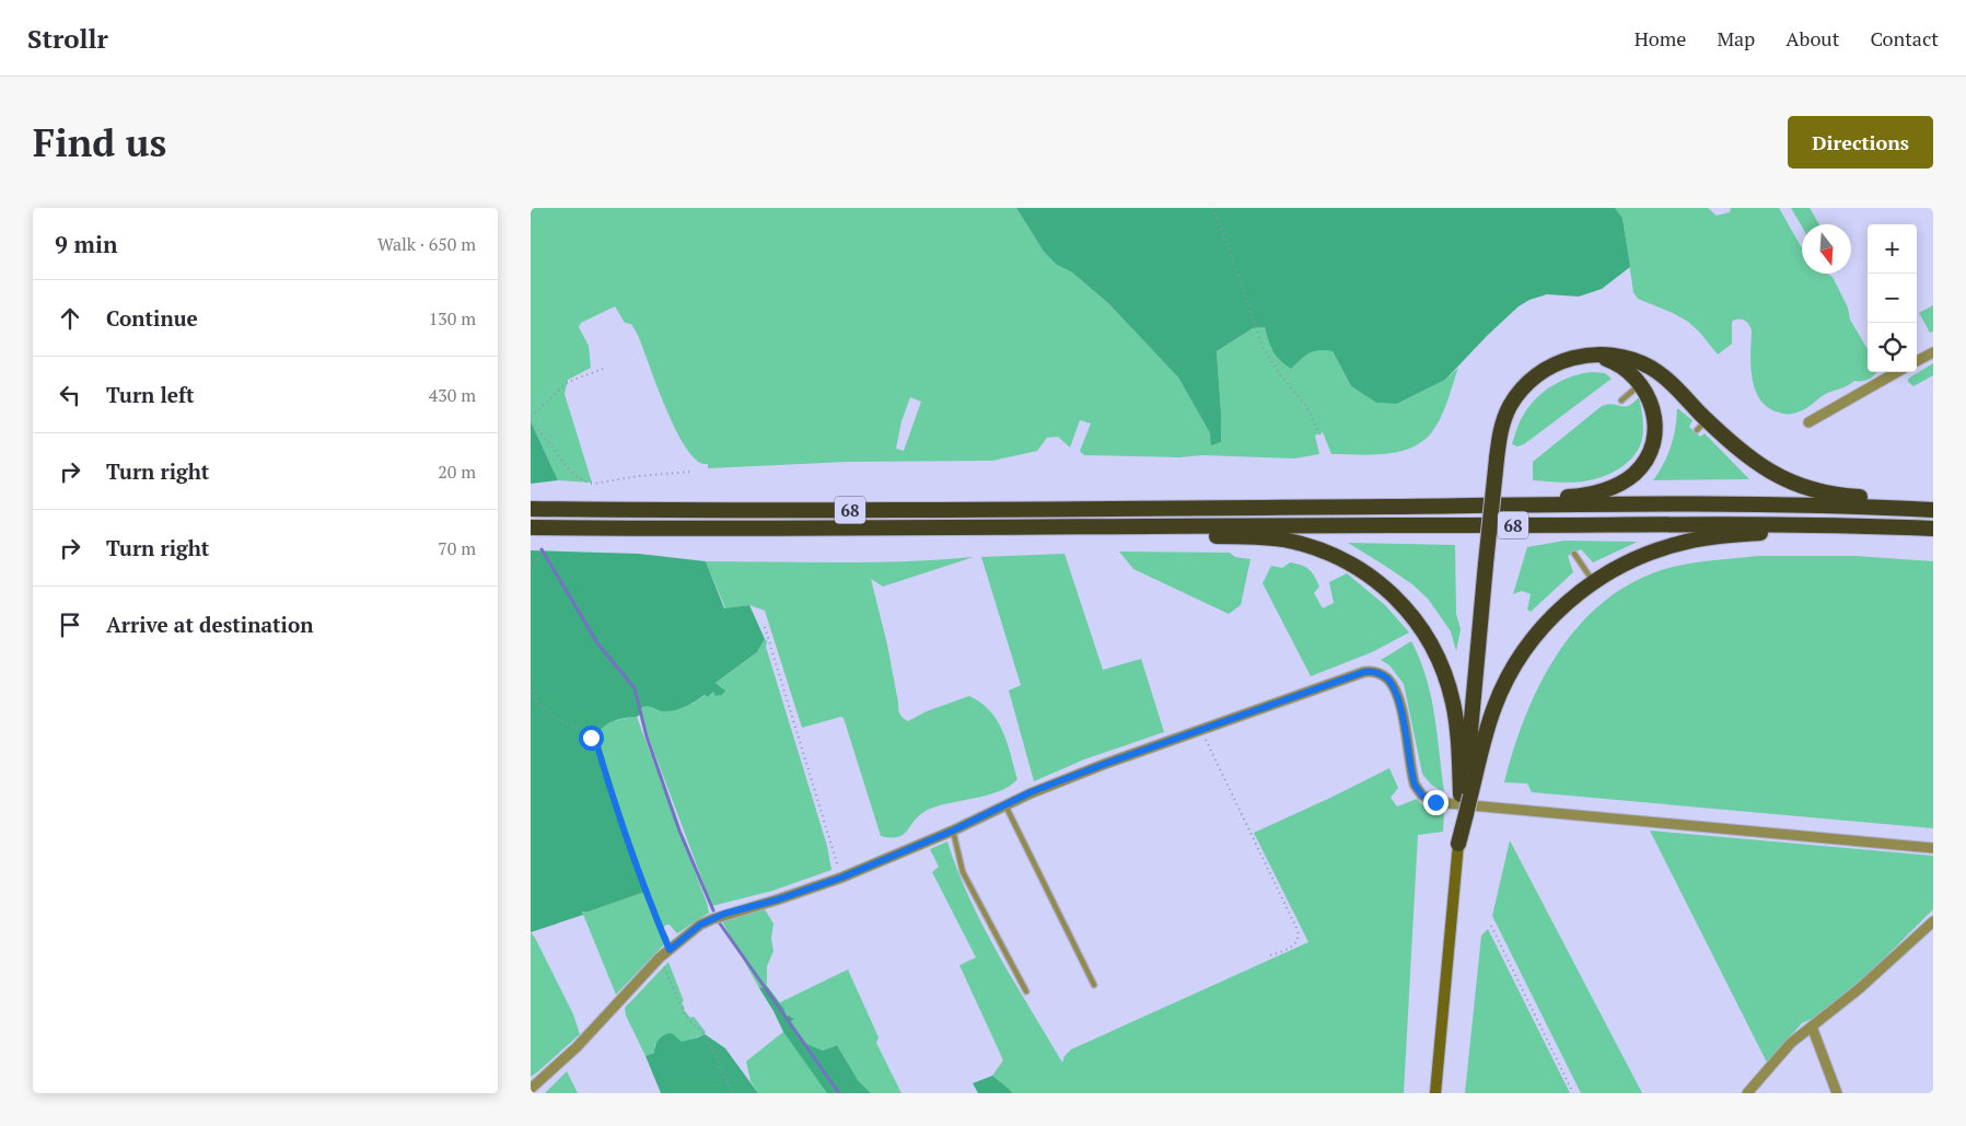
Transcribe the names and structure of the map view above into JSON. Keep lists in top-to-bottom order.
{
  "streets": {
    "highway": ["68"]
  },
  "north": "bottom",
  "page": {
    "header": "Strollr",
    "nav": [
      "Home",
      "Map",
      "About",
      "Contact"
    ],
    "buttons": "Directions",
    "title": "Find us",
    "heading": ["9 min", "Walk · 650 m"],
    "map_buttons": ["+", "−"],
    "list": [
      ["Continue", "130 m"],
      ["Turn left", "430 m"],
      ["Turn right", "20 m"],
      ["Turn right", "70 m"],
      "Arrive at destination"
    ]
  }
}
